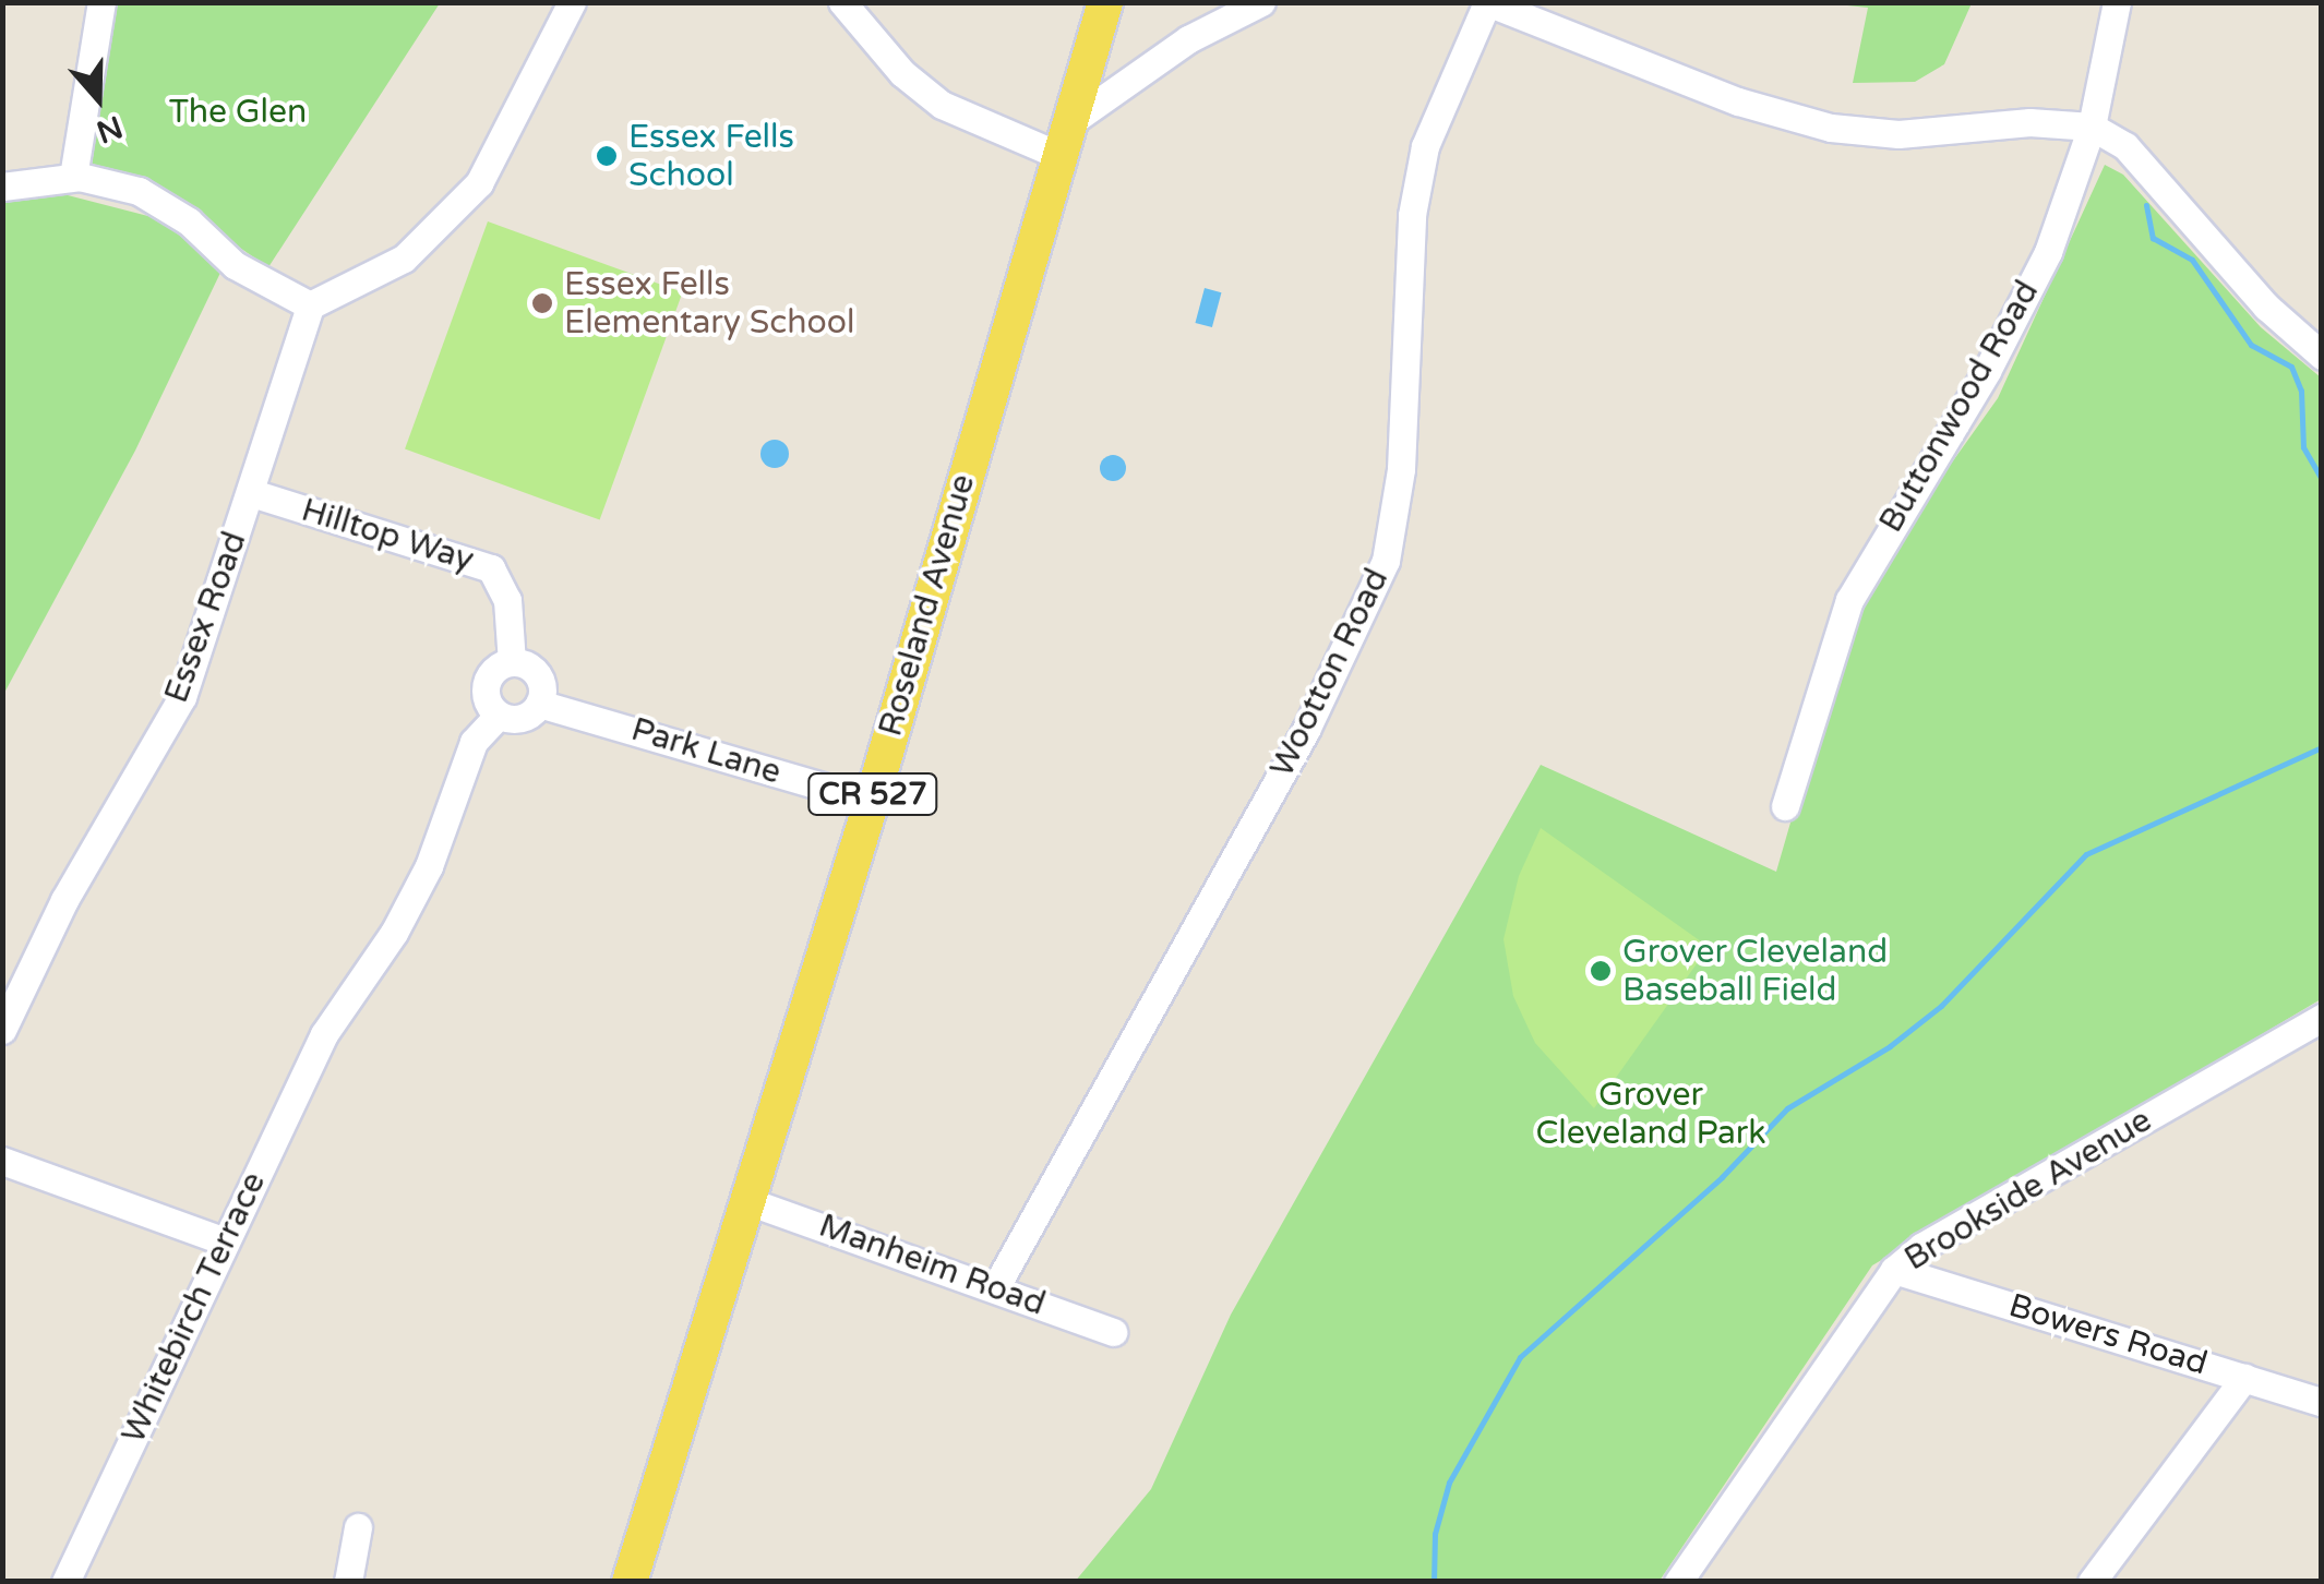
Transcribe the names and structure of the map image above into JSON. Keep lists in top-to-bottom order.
{
  "streets": {
    "main road": ["Roseland Avenue", "CR 527"],
    "street": [
      "Buttonwood Road",
      "Hilltop Way",
      "Essex Road",
      "Wootton Road",
      "Park Lane",
      "Brookside Avenue",
      "Manheim Road",
      "Whitebirch Terrace",
      "Bowers Road"
    ]
  },
  "crossings": [
    ["Hilltop Way", "Essex Road"],
    ["Hilltop Way", "Park Lane"],
    ["Hilltop Way", "Whitebirch Terrace"],
    ["Roseland Avenue", "Park Lane"],
    ["Roseland Avenue", "Manheim Road"],
    ["Wootton Road", "Manheim Road"],
    ["Park Lane", "Whitebirch Terrace"],
    ["Brookside Avenue", "Bowers Road"]
  ],
  "parks": ["The Glen", "Grover Cleveland Park"],
  "places": ["Essex Fells School", "Essex Fells Elementary School", "Grover Cleveland Baseball Field"],
  "north": "bottom"
}
